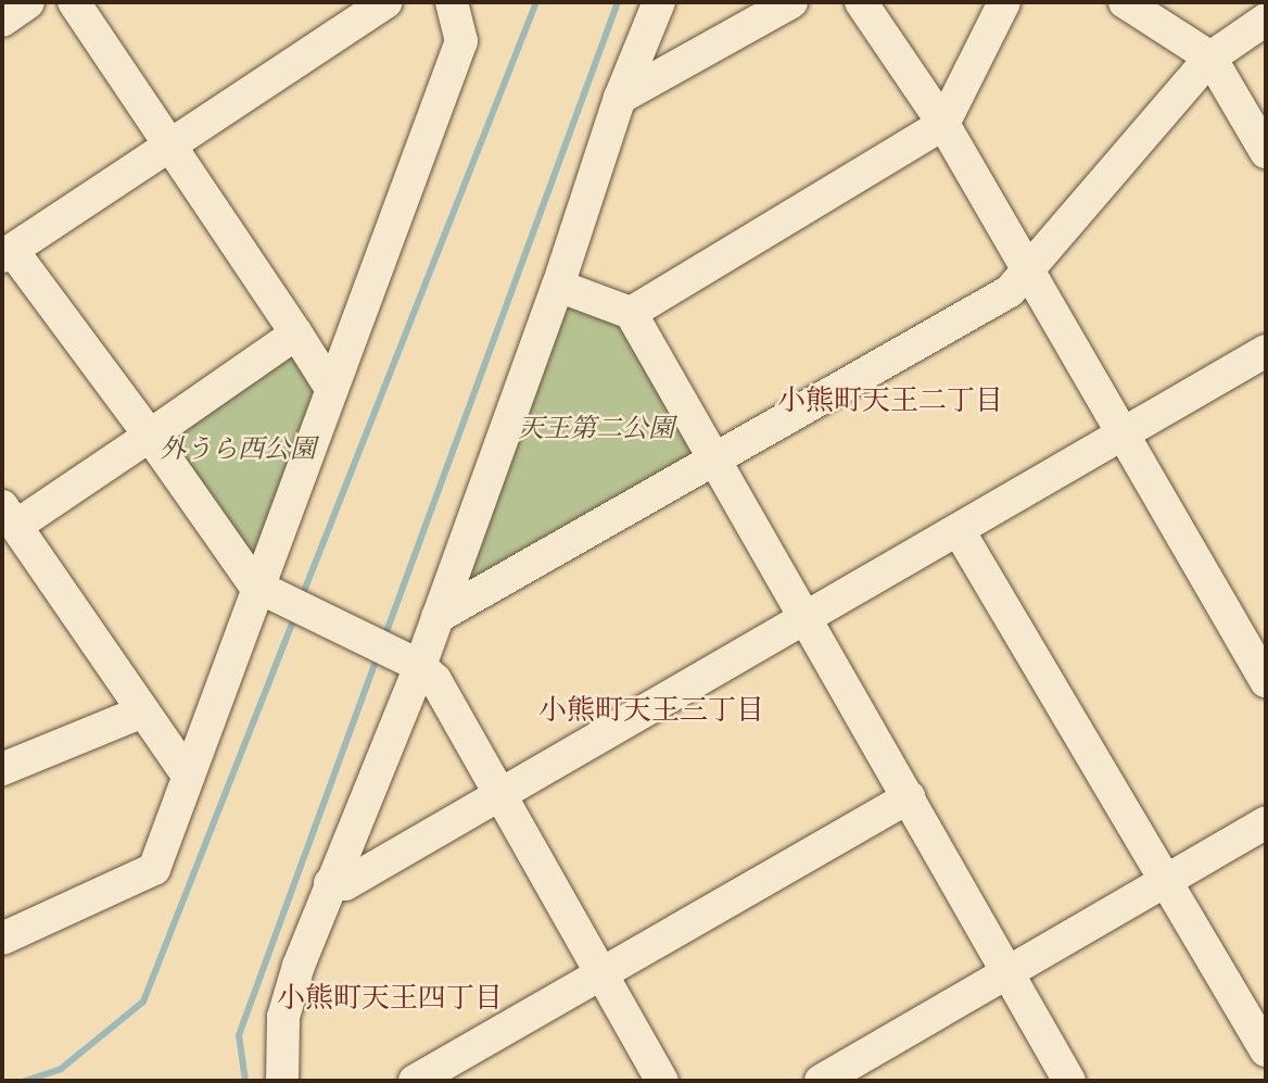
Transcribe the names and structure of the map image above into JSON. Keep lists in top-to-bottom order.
{
  "districts": ["小熊町天王二丁目", "小熊町天王三丁目", "小熊町天王四丁目"],
  "parks": ["天王第二公園", "外うら西公園"]
}
